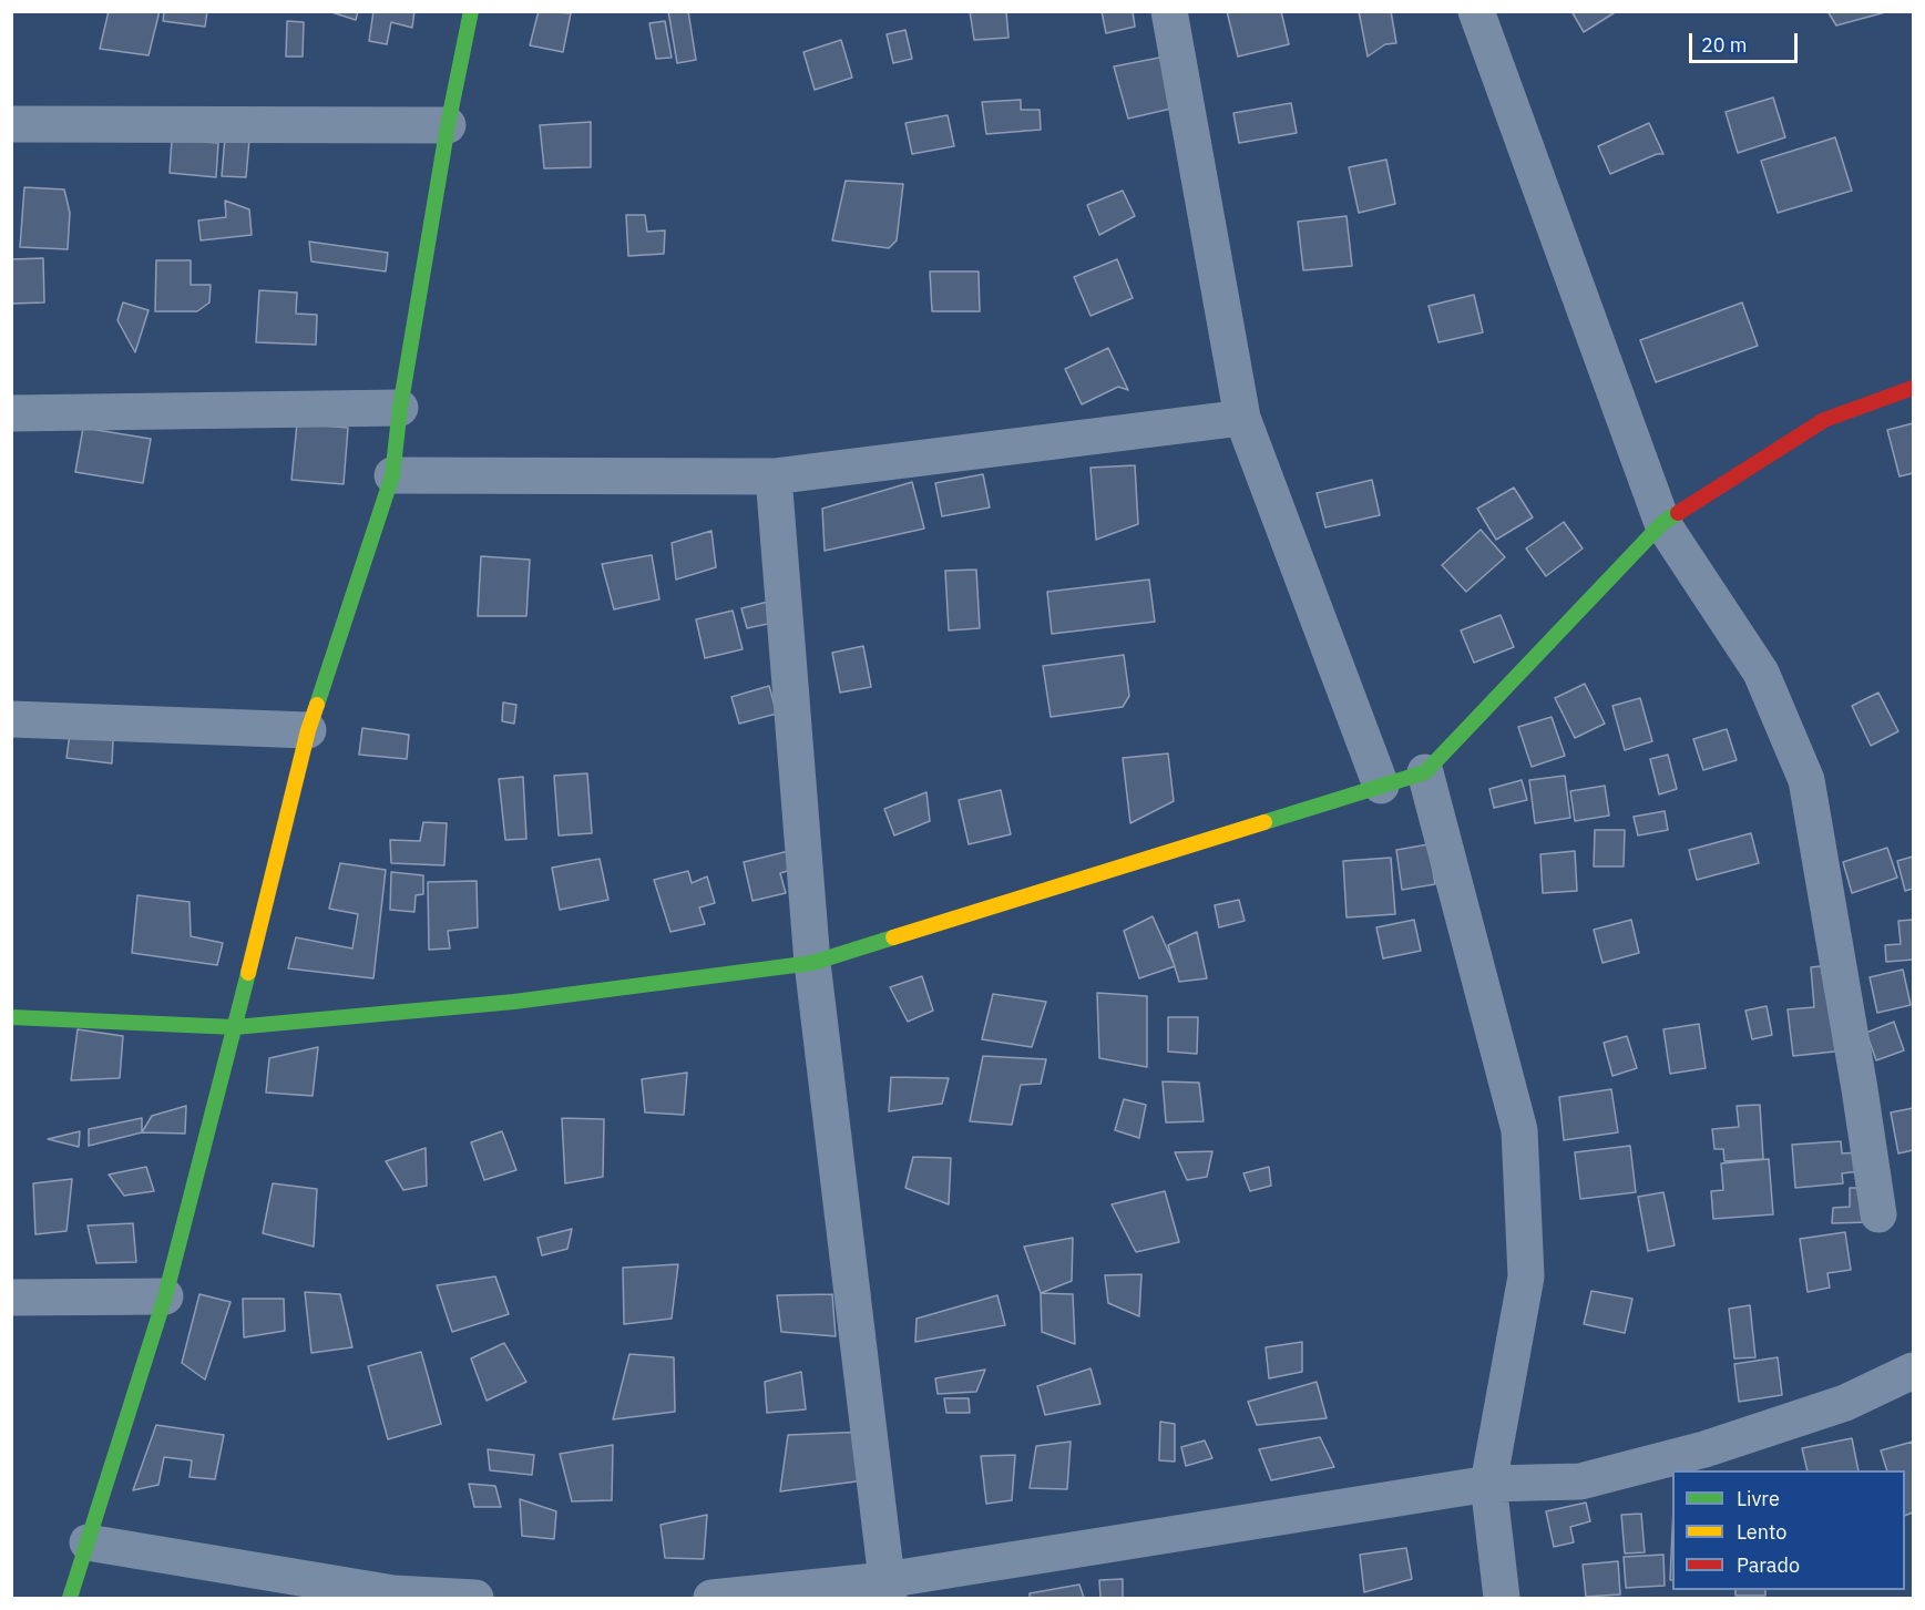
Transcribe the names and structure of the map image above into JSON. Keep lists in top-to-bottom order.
{
  "legend": ["Livre", "Lento", "Parado"],
  "scale_bar": "20 m"
}
